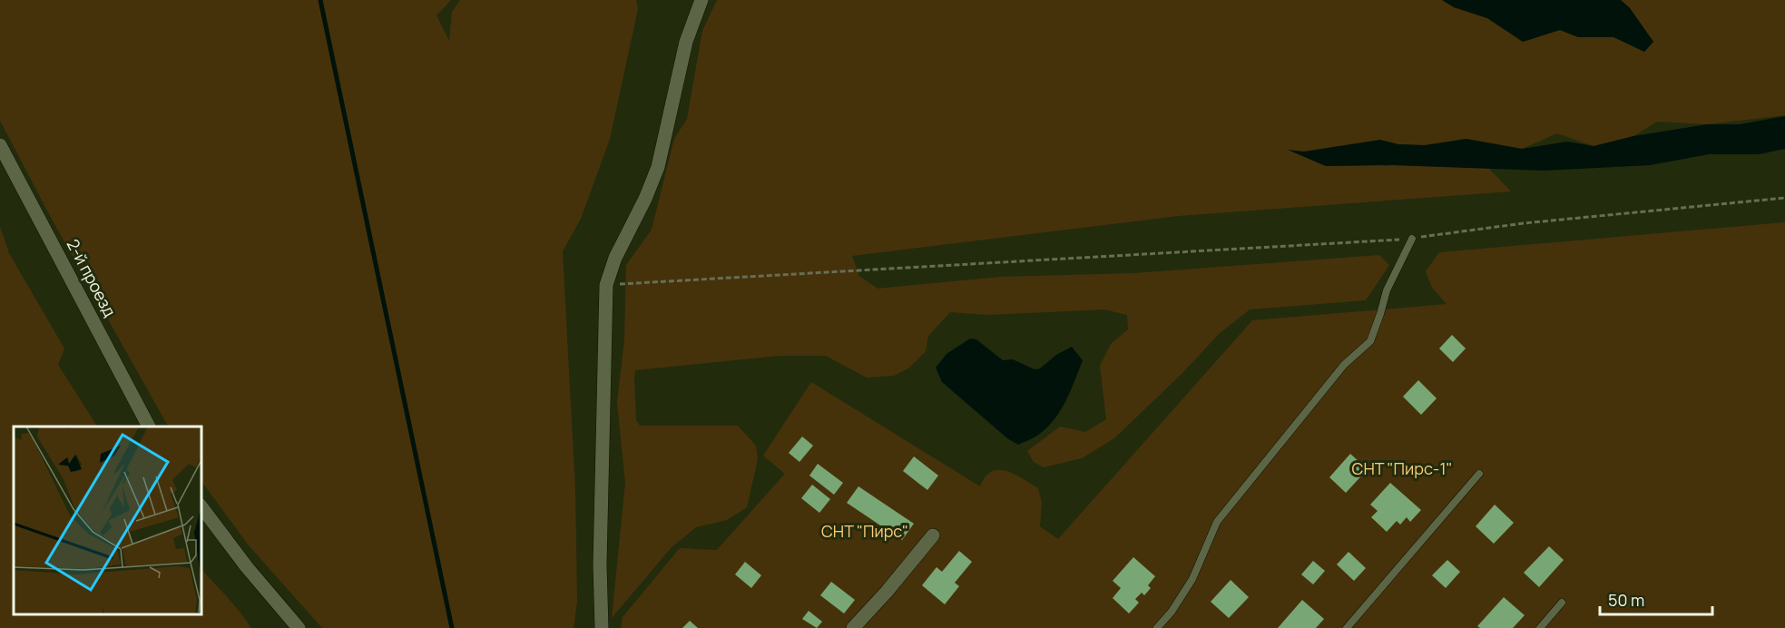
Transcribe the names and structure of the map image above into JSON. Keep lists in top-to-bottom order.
{
  "streets": {
    "street": ["2-й проезд"]
  },
  "parks": ["СНТ \"Пирс-1\"", "СНТ \"Пирс\""],
  "scale_bar": "50 m"
}
